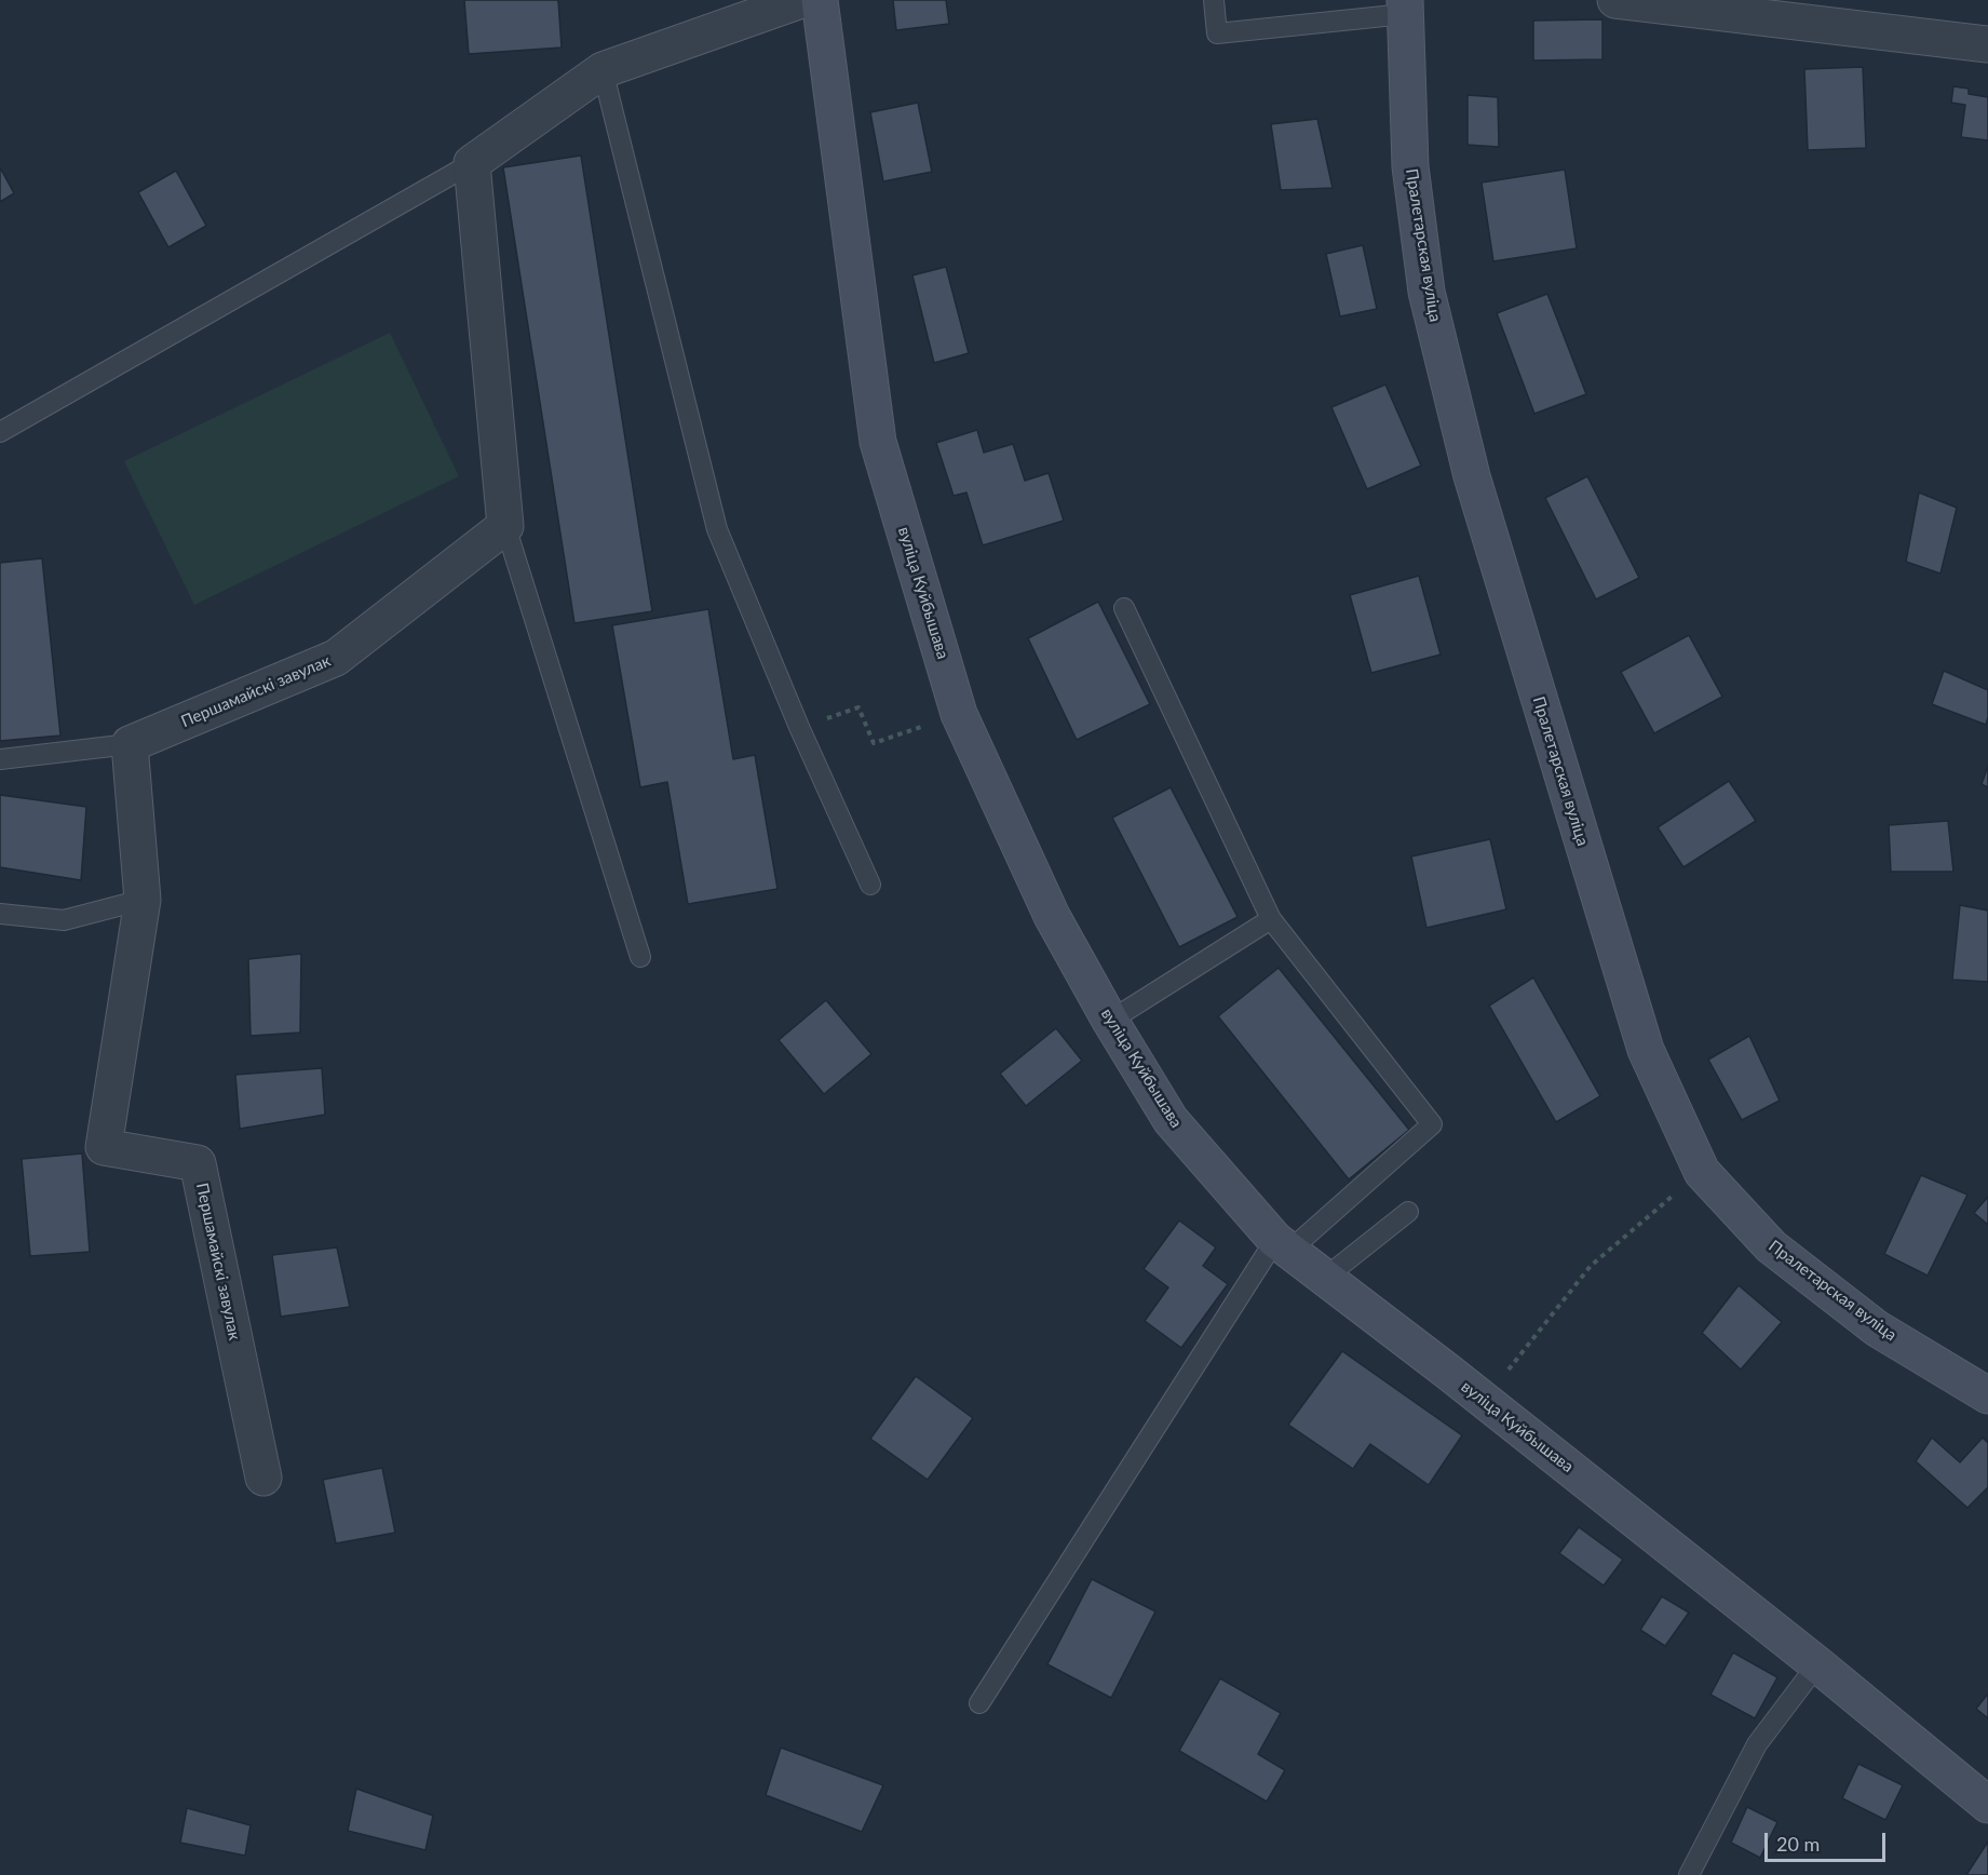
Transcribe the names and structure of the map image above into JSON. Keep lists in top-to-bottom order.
{
  "streets": {
    "main road": ["Пралетарская вуліца", "вуліца Куйбышава"],
    "street": ["Першамайскі завулак"]
  },
  "scale_bar": "20 m"
}
